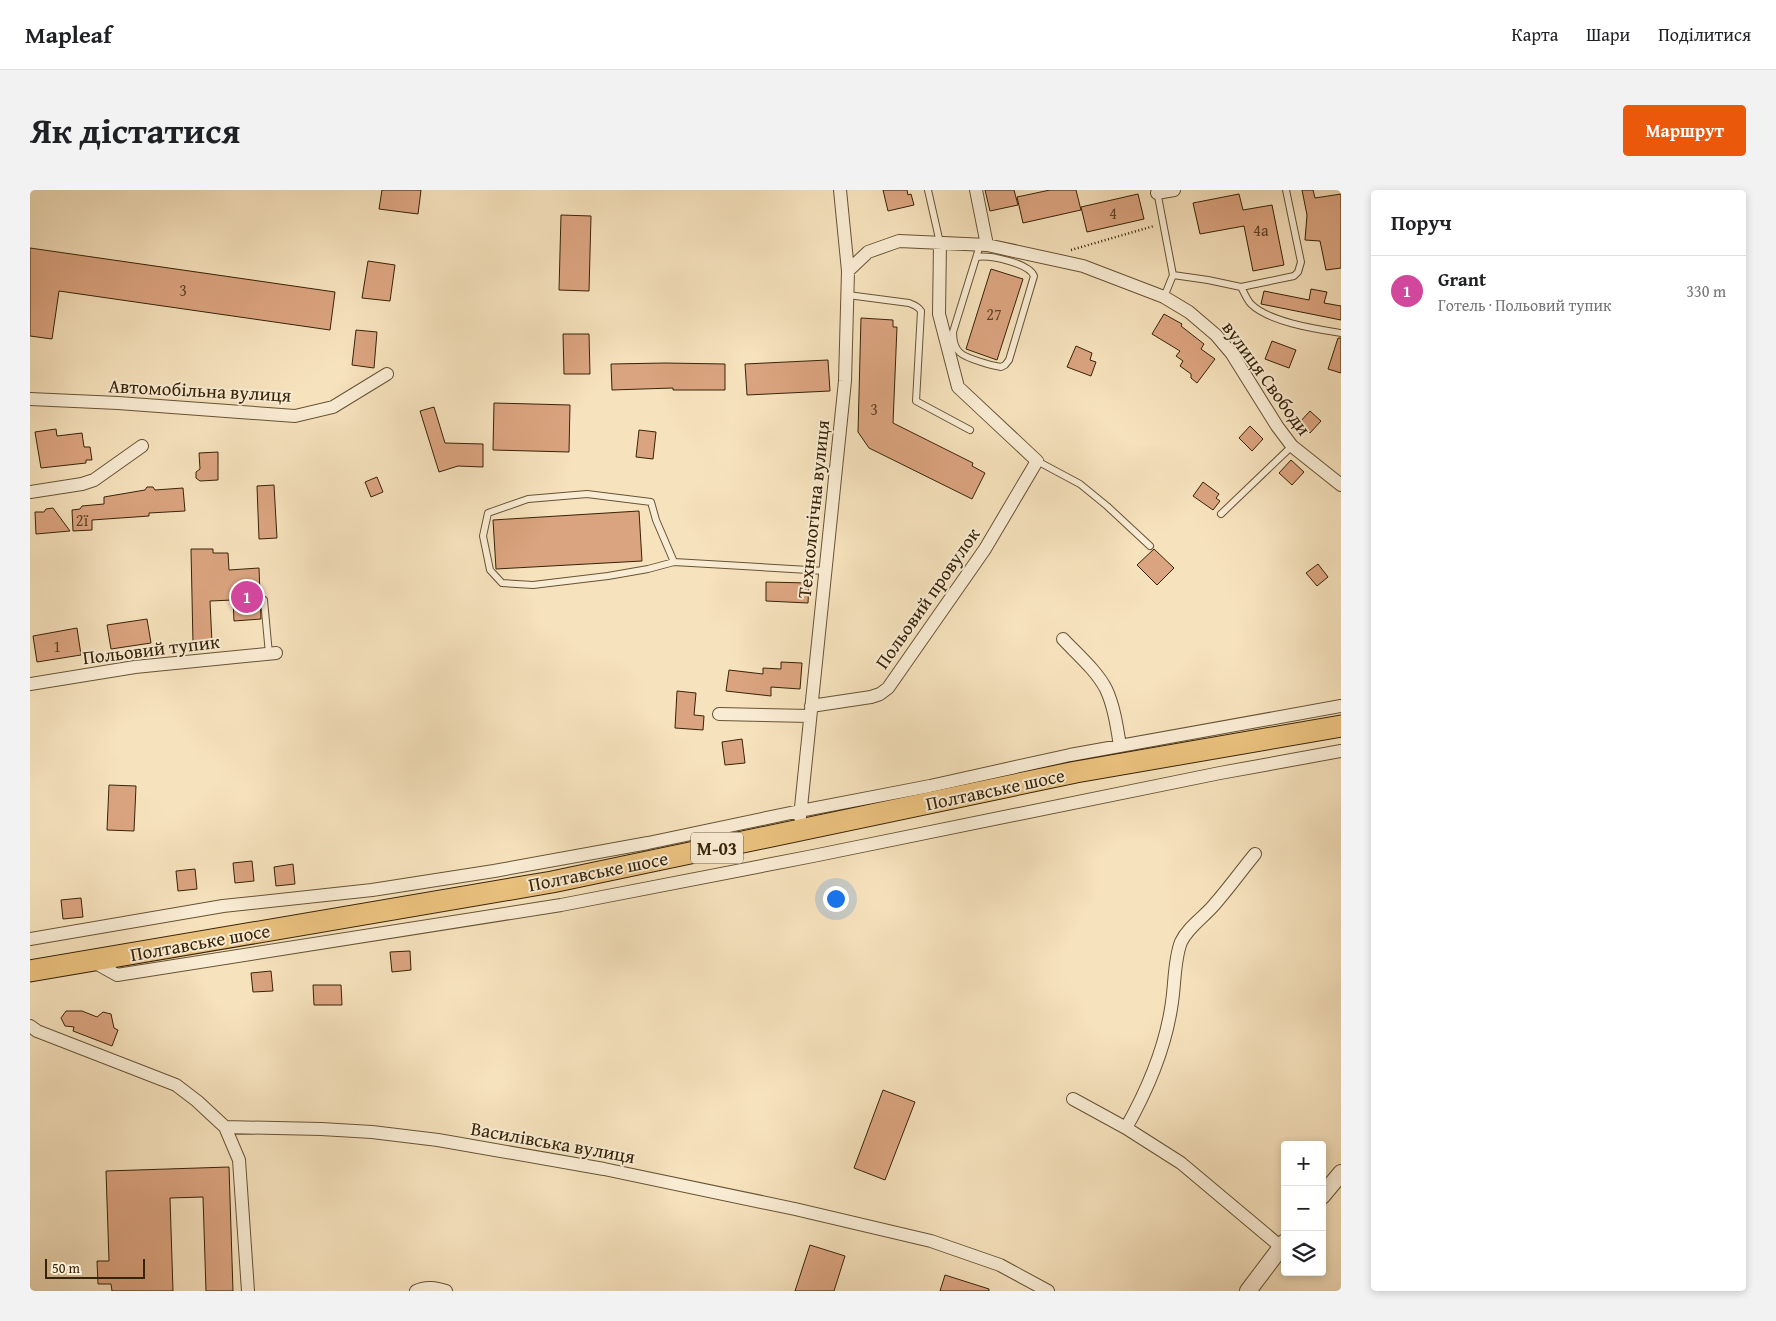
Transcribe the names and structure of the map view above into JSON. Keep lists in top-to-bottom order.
{
  "streets": {
    "highway": ["Полтавське шосе", "М-03"],
    "street": [
      "вулиця Свободи",
      "Автомобільна вулиця",
      "Технологічна вулиця",
      "Польовий провулок",
      "Польовий тупик",
      "Василівська вулиця"
    ]
  },
  "crossings": [
    ["вулиця Свободи", "Технологічна вулиця"],
    ["Технологічна вулиця", "Польовий провулок"],
    ["Технологічна вулиця", "Полтавське шосе"]
  ],
  "house_numbers": [
    "4",
    "4а",
    "3",
    "27",
    "3",
    "2ї",
    "1"
  ],
  "scale_bar": "50 m",
  "page": {
    "header": "Mapleaf",
    "nav": ["Карта", "Шари", "Поділитися"],
    "title": "Як дістатися",
    "buttons": "Маршрут",
    "heading": "Поруч",
    "list": [
      {
        "mark": "1",
        "name": "Grant",
        "note": "Готель · Польовий тупик",
        "value": "330 m"
      }
    ],
    "pins": "1",
    "map_buttons": ["+", "−"],
    "scale": "50 m"
  }
}
